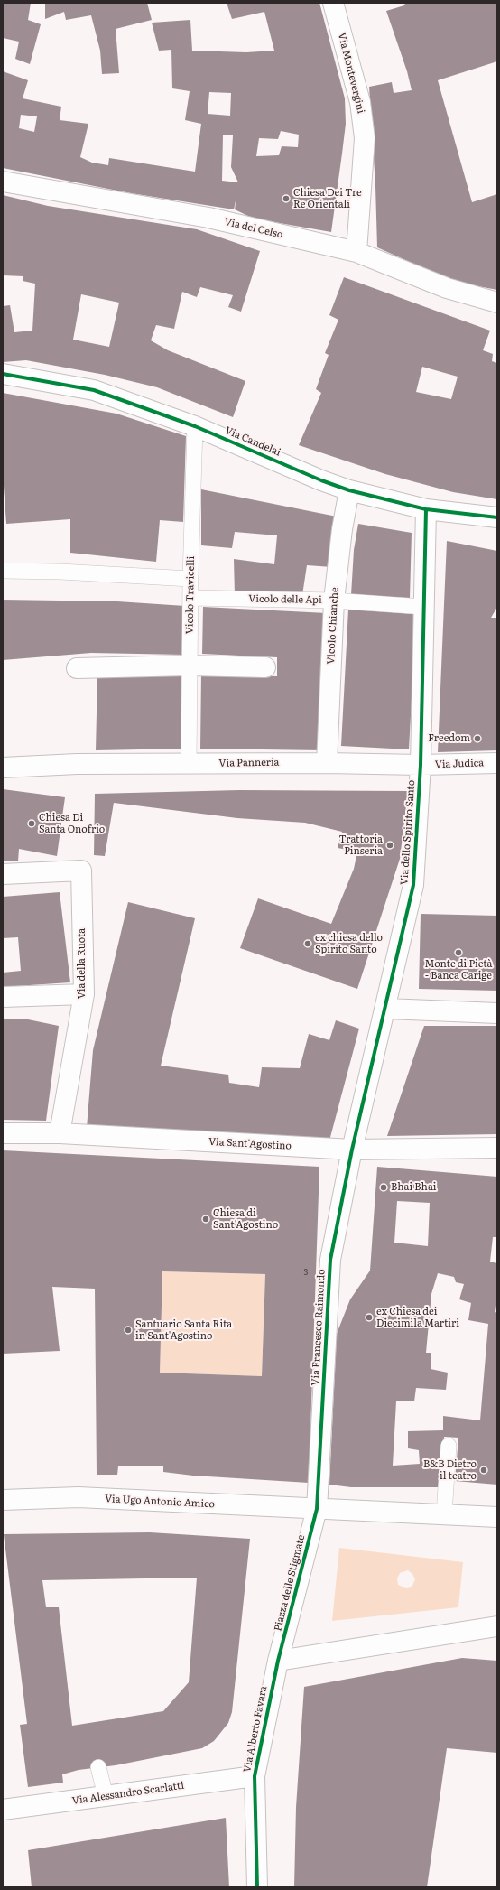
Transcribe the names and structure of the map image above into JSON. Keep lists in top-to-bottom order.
{
  "streets": {
    "street": [
      "Via Montevergini",
      "Via del Celso",
      "Via Candelai",
      "Vicolo Chianche",
      "Via Panneria",
      "Via Judica",
      "Via dello Spirito Santo",
      "Via della Ruota",
      "Via Sant'Agostino",
      "Via Francesco Raimondo",
      "Via Ugo Antonio Amico",
      "Piazza delle Stigmate",
      "Via Alberto Favara",
      "Via Alessandro Scarlatti"
    ],
    "lane": ["Vicolo Travicelli", "Vicolo delle Api"]
  },
  "crossings": [
    ["Via Montevergini", "Via del Celso"],
    ["Via Candelai", "Vicolo Travicelli"],
    ["Via Candelai", "Vicolo Chianche"],
    ["Via Candelai", "Via dello Spirito Santo"],
    ["Vicolo Travicelli", "Vicolo delle Api"],
    ["Vicolo Travicelli", "Via Panneria"],
    ["Vicolo delle Api", "Vicolo Chianche"],
    ["Vicolo delle Api", "Via dello Spirito Santo"],
    ["Vicolo Chianche", "Via Panneria"],
    ["Via Panneria", "Via Judica"],
    ["Via Panneria", "Via dello Spirito Santo"],
    ["Via Judica", "Via dello Spirito Santo"],
    ["Via dello Spirito Santo", "Via Sant'Agostino"],
    ["Via dello Spirito Santo", "Via Francesco Raimondo"],
    ["Via della Ruota", "Via Sant'Agostino"],
    ["Via Sant'Agostino", "Via Francesco Raimondo"],
    ["Via Francesco Raimondo", "Via Ugo Antonio Amico"],
    ["Via Francesco Raimondo", "Piazza delle Stigmate"],
    ["Via Ugo Antonio Amico", "Piazza delle Stigmate"],
    ["Piazza delle Stigmate", "Via Alberto Favara"],
    ["Via Alberto Favara", "Via Alessandro Scarlatti"]
  ],
  "places": [
    "Chiesa Dei Tre Re Orientali",
    "Freedom",
    "Chiesa Di Santa Onofrio",
    "Trattoria Pinseria",
    "ex chiesa dello Spirito Santo",
    "Monte di Pietà - Banca Carige",
    "Bhai Bhai",
    "Chiesa di Sant'Agostino",
    "ex Chiesa dei Diecimila Martiri",
    "Santuario Santa Rita in Sant'Agostino",
    "B&B Dietro il teatro"
  ],
  "house_numbers": ["3"]
}
